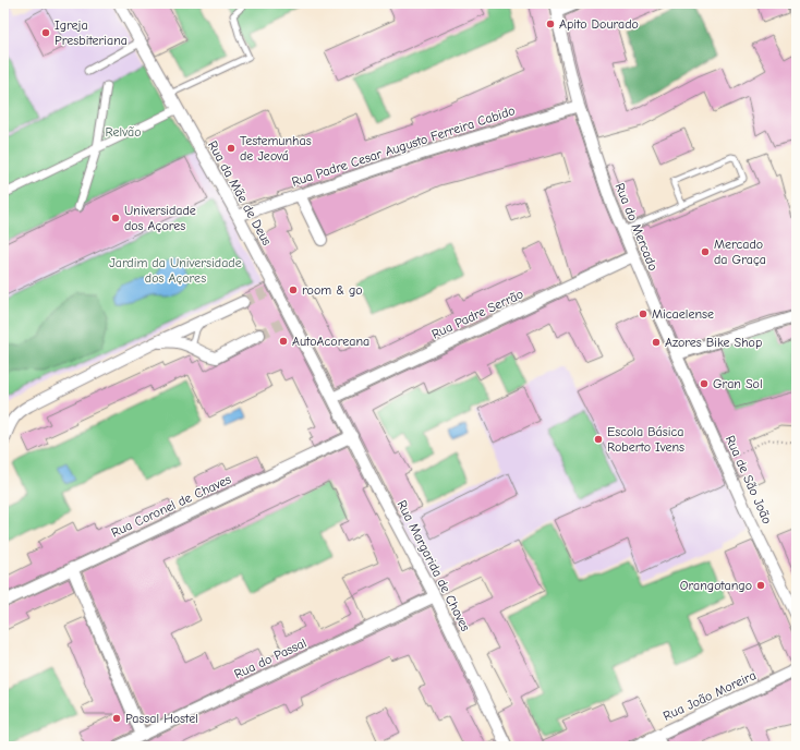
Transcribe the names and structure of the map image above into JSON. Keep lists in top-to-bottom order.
{
  "streets": {
    "street": [
      "Rua Padre Cesar Augusto Ferreira Cabido",
      "Rua da Mãe de Deus",
      "Rua do Mercado",
      "Rua Padre Serrão",
      "Rua de São João",
      "Rua Coronel de Chaves",
      "Rua Margarida de Chaves",
      "Rua do Passal",
      "Rua João Moreira"
    ]
  },
  "crossings": [
    ["Rua Padre Cesar Augusto Ferreira Cabido", "Rua da Mãe de Deus"],
    ["Rua Padre Cesar Augusto Ferreira Cabido", "Rua do Mercado"],
    ["Rua da Mãe de Deus", "Rua Padre Serrão"],
    ["Rua da Mãe de Deus", "Rua Margarida de Chaves"],
    ["Rua do Mercado", "Rua Padre Serrão"],
    ["Rua do Mercado", "Rua de São João"],
    ["Rua Padre Serrão", "Rua Margarida de Chaves"],
    ["Rua Coronel de Chaves", "Rua Margarida de Chaves"],
    ["Rua Margarida de Chaves", "Rua do Passal"]
  ],
  "parks": ["Relvão", "Jardim da Universidade dos Açores"],
  "places": [
    "Apito Dourado",
    "Igreja Presbiteriana",
    "Testemunhas de Jeová",
    "Universidade dos Açores",
    "Mercado da Graça",
    "room & go",
    "Micaelense",
    "AutoAcoreana",
    "Azores Bike Shop",
    "Gran Sol",
    "Escola Básica Roberto Ivens",
    "Orangotango",
    "Passal Hostel"
  ]
}
